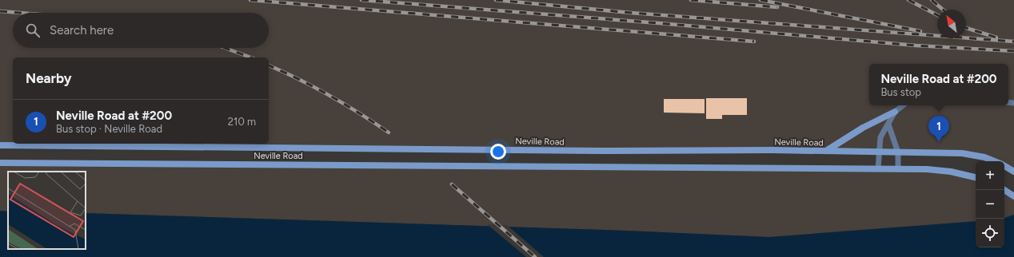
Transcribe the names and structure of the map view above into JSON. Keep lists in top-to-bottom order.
{
  "streets": {
    "main road": ["Neville Road"]
  },
  "north": "top left",
  "page": {
    "search": "Search here",
    "heading": "Nearby",
    "popup": ["Neville Road at #200", "Bus stop"],
    "list": [
      {
        "mark": "1",
        "name": "Neville Road at #200",
        "note": "Bus stop · Neville Road",
        "value": "210 m"
      }
    ],
    "pins": "1",
    "map_buttons": ["+", "−"]
  }
}
